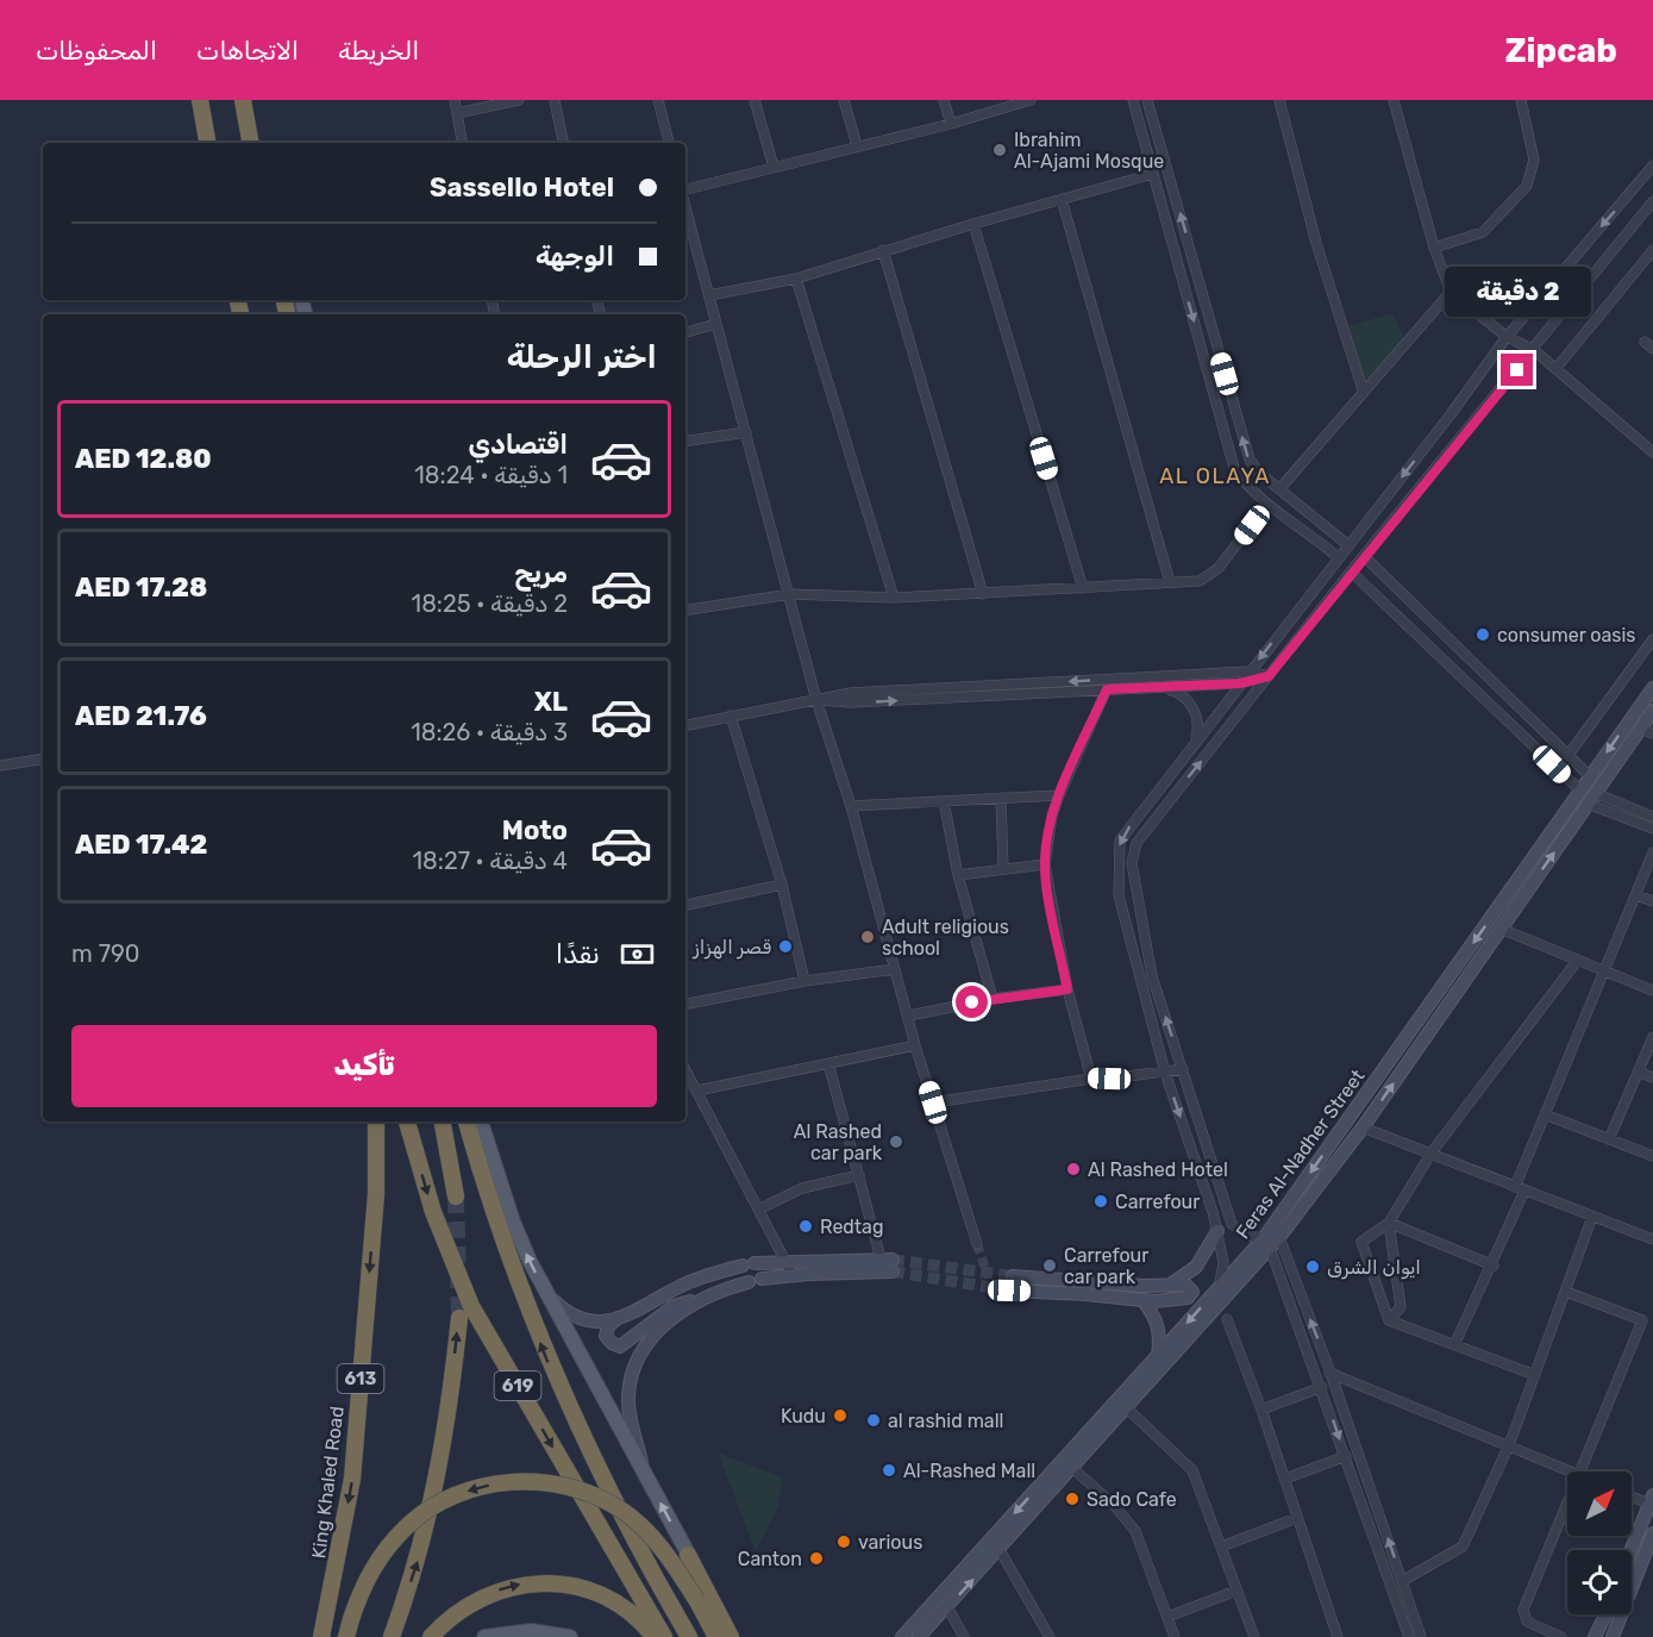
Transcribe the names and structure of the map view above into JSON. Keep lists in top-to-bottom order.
{
  "streets": {
    "highway": ["613", "619", "King Khaled Road"],
    "street": ["Feras Al-Nadher Street"]
  },
  "districts": ["AL OLAYA"],
  "places": [
    "Ibrahim Al-Ajami Mosque",
    "consumer oasis",
    "Adult religious school",
    "قصر الهزاز",
    "Al Rashed car park",
    "Al Rashed Hotel",
    "Carrefour",
    "Redtag",
    "Carrefour car park",
    "ايوان الشرق",
    "Kudu",
    "al rashid mall",
    "Al-Rashed Mall",
    "Sado Cafe",
    "various",
    "Canton"
  ],
  "north": "top right",
  "page": {
    "header": "Zipcab",
    "nav": ["الخريطة", "الاتجاهات", "المحفوظات"],
    "banner": ["Sassello Hotel", "الوجهة"],
    "bubble": "2 دقيقة",
    "heading": "اختر الرحلة",
    "list": [
      {
        "name": "اقتصادي",
        "note": "1 دقيقة · 18:24",
        "value": "AED 12.80"
      },
      {
        "name": "مريح",
        "note": "2 دقيقة · 18:25",
        "value": "AED 17.28"
      },
      {
        "name": "XL",
        "note": "3 دقيقة · 18:26",
        "value": "AED 21.76"
      },
      {
        "name": "Moto",
        "note": "4 دقيقة · 18:27",
        "value": "AED 17.42"
      }
    ],
    "pay": ["نقدًا", "790 m"],
    "buttons": "تأكيد"
  }
}
